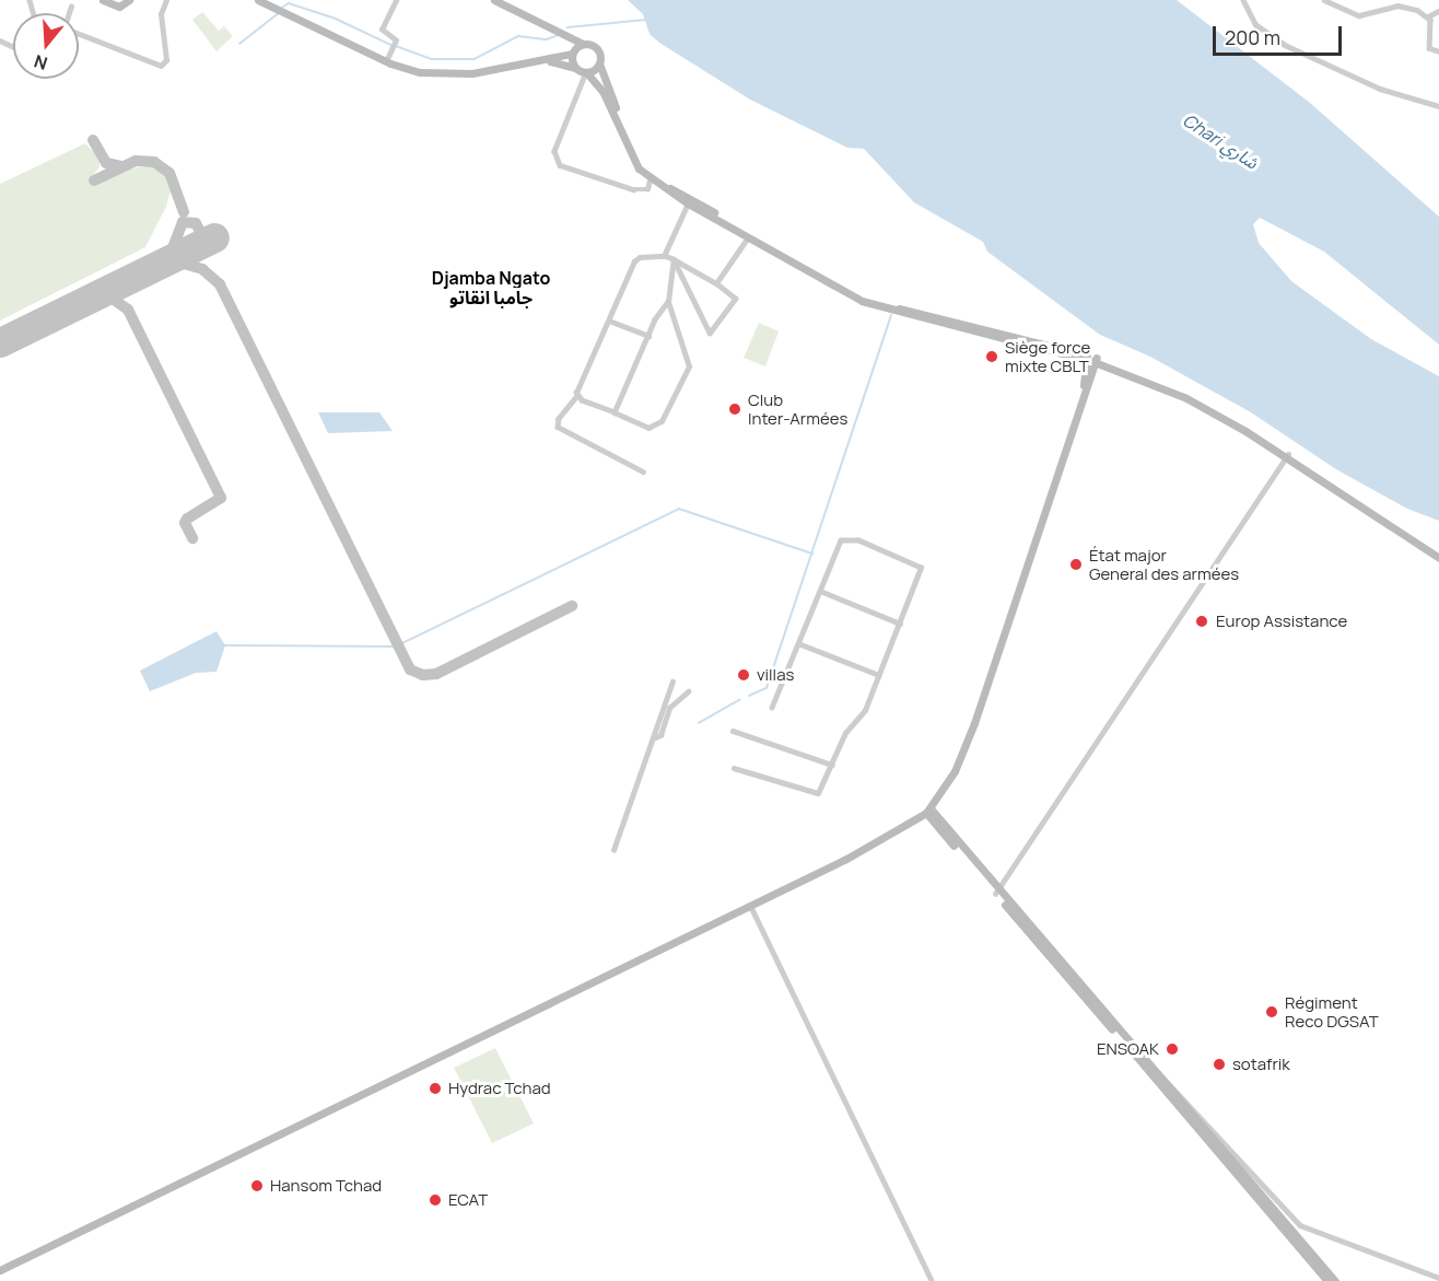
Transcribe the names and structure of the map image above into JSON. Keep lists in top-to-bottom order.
{
  "districts": ["Djamba Ngato جامبا انقاتو"],
  "water": ["Chari شاري"],
  "places": [
    "Siège force mixte CBLT",
    "Club Inter-Armées",
    "État major General des armées",
    "Europ Assistance",
    "villas",
    "Régiment Reco DGSAT",
    "ENSOAK",
    "sotafrik",
    "Hydrac Tchad",
    "Hansom Tchad",
    "ECAT"
  ],
  "scale_bar": "200 m",
  "north": "bottom"
}
